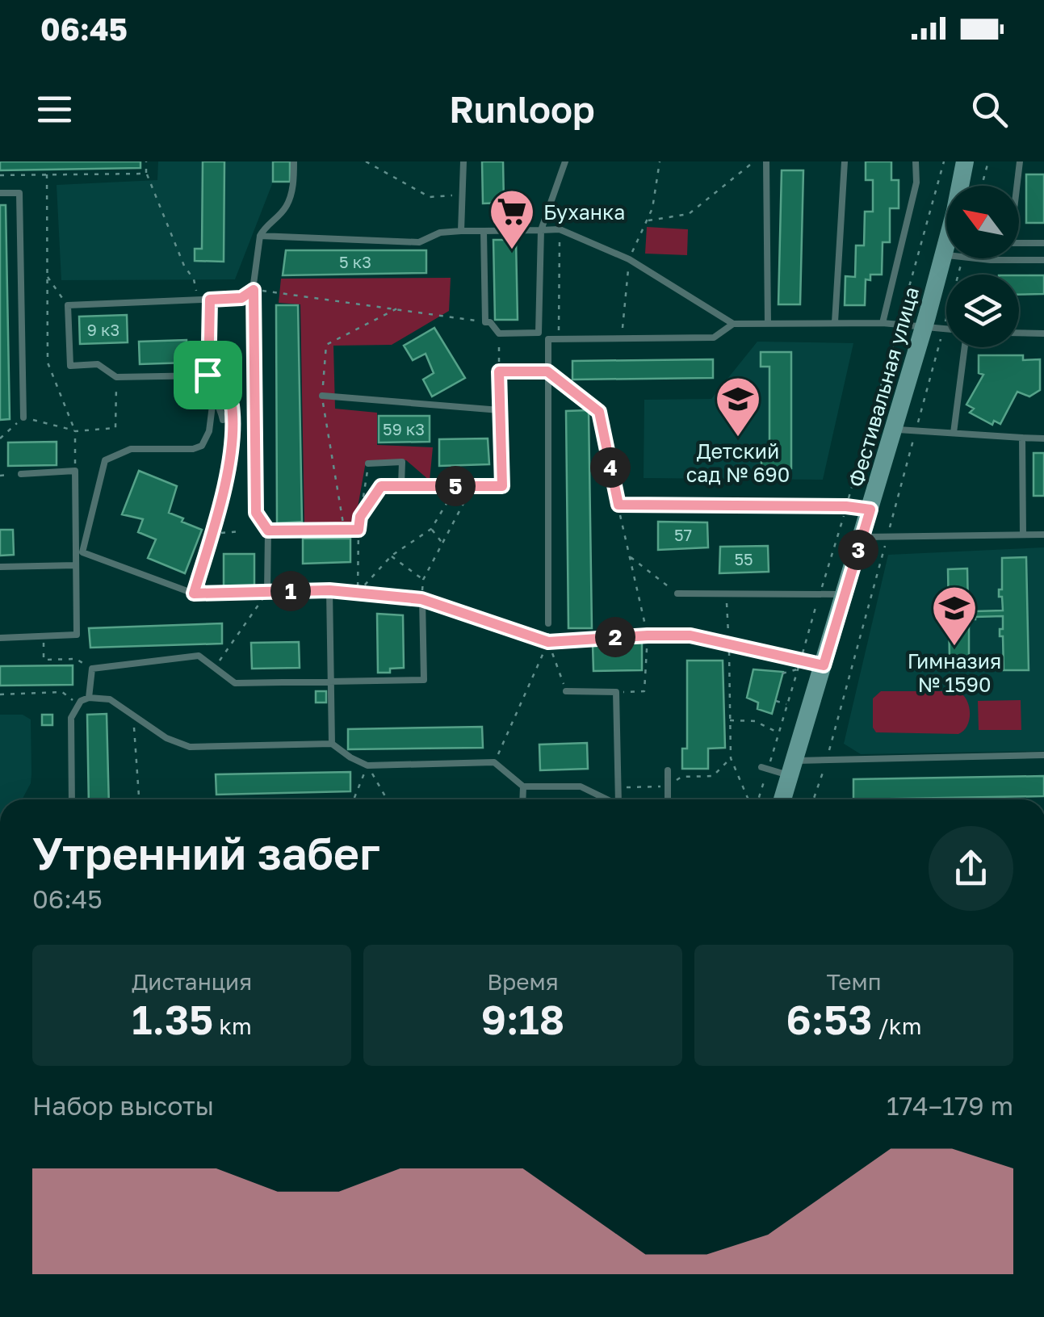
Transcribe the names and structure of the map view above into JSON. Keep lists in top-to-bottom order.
{
  "streets": {
    "street": ["Фестивальная улица"]
  },
  "places": {
    "supermarket": ["Буханка"],
    "school or university": ["Детский сад № 690", "Гимназия № 1590"]
  },
  "house_numbers": [
    "5 к3",
    "9 к3",
    "59 к3",
    "57",
    "55"
  ],
  "north": "top left",
  "page": {
    "status": "06:45",
    "header": "Runloop",
    "pins": [
      "4",
      "5",
      "3",
      "1",
      "2"
    ],
    "heading": ["Утренний забег", "06:45"],
    "stats": [
      ["Дистанция", "1.35 km"],
      ["Время", "9:18"],
      ["Темп", "6:53 /km"]
    ],
    "chart": ["Набор высоты", "174–179 m"]
  }
}
